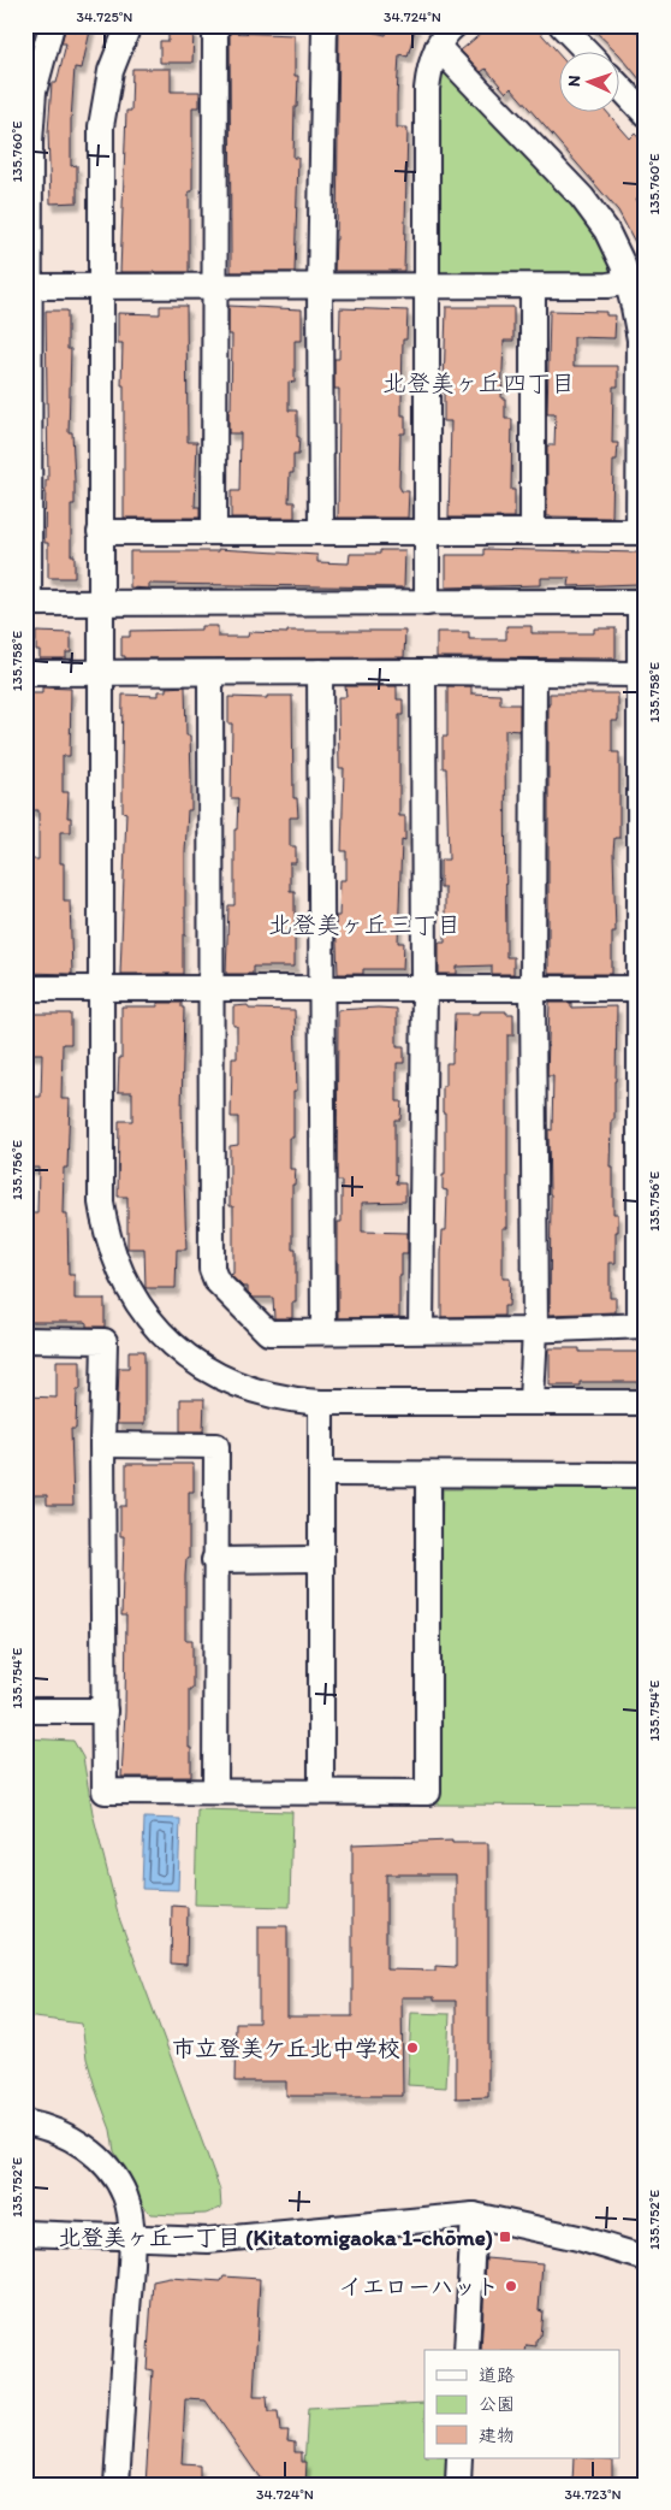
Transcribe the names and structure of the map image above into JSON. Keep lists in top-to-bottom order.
{
  "districts": ["北登美ヶ丘四丁目", "北登美ヶ丘三丁目"],
  "places": {
    "other": ["市立登美ケ丘北中学校", "イエローハット"],
    "transit": ["北登美ヶ丘一丁目 (Kitatomigaoka 1-chōme)"]
  },
  "legend": ["道路", "公園", "建物"],
  "north": "left",
  "coordinates": [
    "34.725°N",
    "34.724°N",
    "135.760°E",
    "135.758°E",
    "135.756°E",
    "135.754°E",
    "135.752°E",
    "34.723°N"
  ]
}
